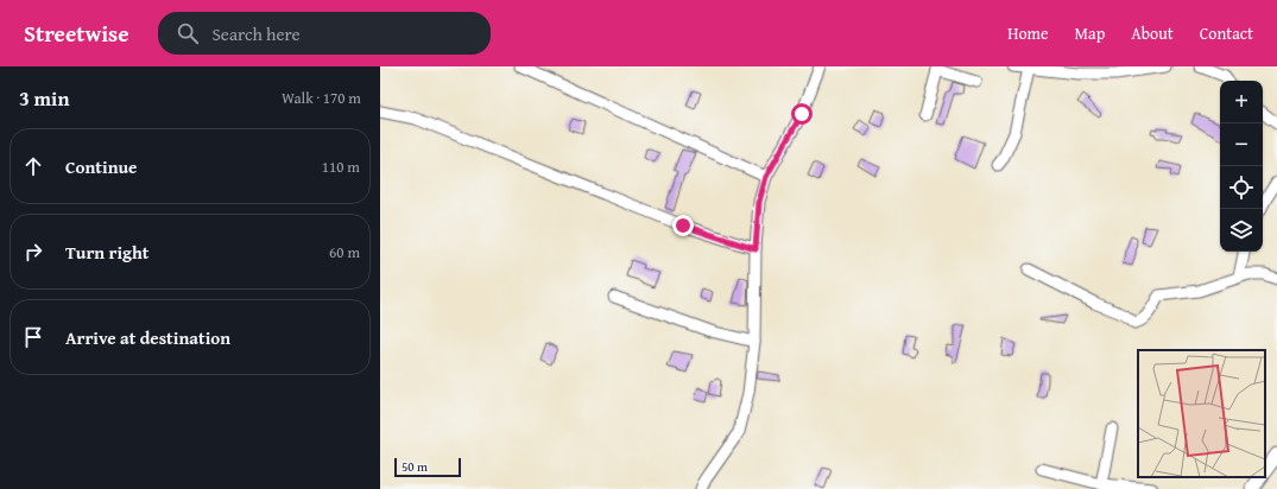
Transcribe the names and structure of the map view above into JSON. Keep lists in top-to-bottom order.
{
  "scale_bar": "50 m",
  "page": {
    "header": "Streetwise",
    "search": "Search here",
    "nav": [
      "Home",
      "Map",
      "About",
      "Contact"
    ],
    "heading": ["3 min", "Walk · 170 m"],
    "map_buttons": ["+", "−"],
    "list": [
      ["Continue", "110 m"],
      ["Turn right", "60 m"],
      "Arrive at destination"
    ],
    "scale": "50 m"
  }
}
